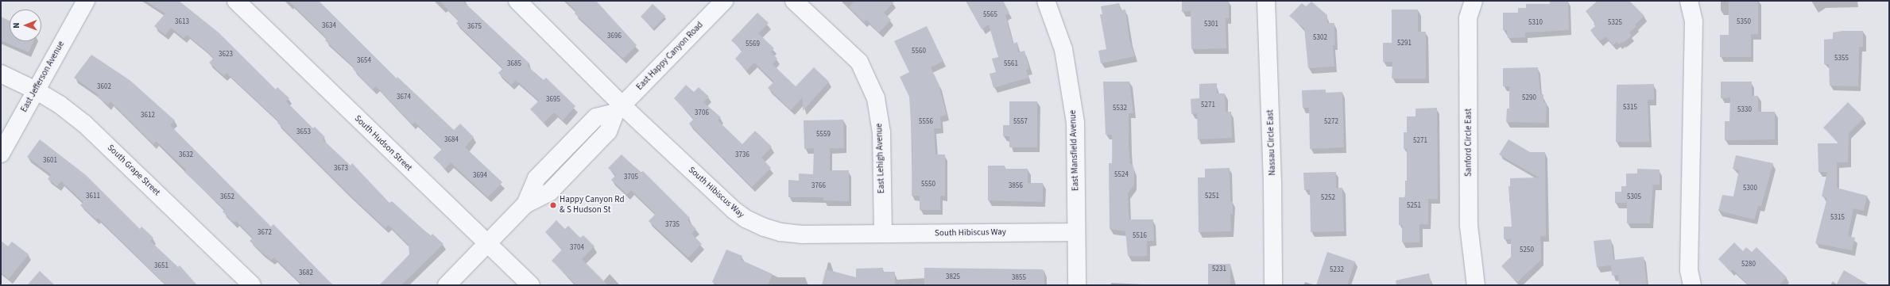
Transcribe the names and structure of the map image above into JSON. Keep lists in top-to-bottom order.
{
  "streets": {
    "street": [
      "East Happy Canyon Road",
      "East Jefferson Avenue",
      "Nassau Circle East",
      "Sanford Circle East",
      "South Hudson Street",
      "East Mansfield Avenue",
      "East Lehigh Avenue",
      "South Grape Street",
      "South Hibiscus Way"
    ]
  },
  "crossings": [
    ["East Happy Canyon Road", "South Hudson Street"],
    ["East Happy Canyon Road", "South Hibiscus Way"],
    ["East Jefferson Avenue", "South Grape Street"],
    ["East Mansfield Avenue", "South Hibiscus Way"],
    ["East Lehigh Avenue", "South Hibiscus Way"]
  ],
  "places": ["Happy Canyon Rd & S Hudson St"],
  "house_numbers": [
    "5565",
    "3613",
    "5350",
    "5310",
    "5325",
    "5301",
    "3634",
    "3675",
    "3696",
    "5302",
    "5291",
    "5569",
    "5560",
    "3623",
    "5355",
    "3654",
    "3685",
    "5561",
    "3602",
    "3674",
    "5290",
    "3695",
    "5271",
    "5315",
    "5532",
    "5330",
    "3706",
    "3612",
    "5556",
    "5557",
    "5272",
    "3653",
    "5559",
    "3684",
    "5271",
    "3632",
    "3736",
    "3601",
    "3673",
    "5524",
    "3694",
    "3705",
    "5550",
    "3766",
    "3856",
    "5300",
    "3611",
    "5251",
    "3652",
    "5305",
    "5252",
    "5251",
    "5315",
    "3735",
    "3672",
    "5516",
    "3704",
    "5250",
    "5280",
    "3651",
    "5231",
    "5232",
    "3682",
    "3825",
    "3855"
  ],
  "north": "left"
}
